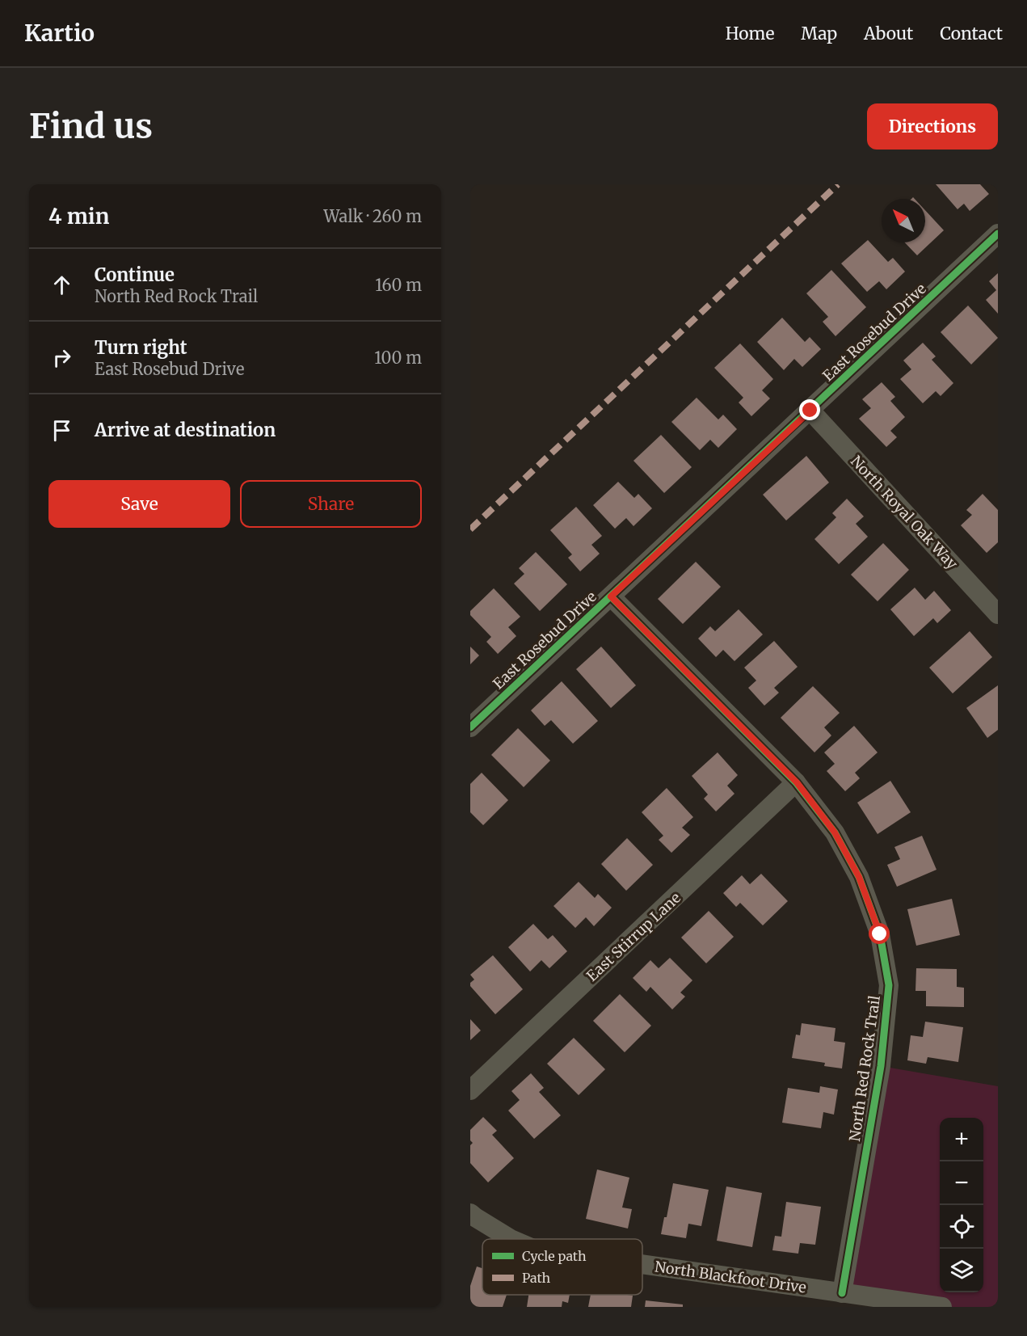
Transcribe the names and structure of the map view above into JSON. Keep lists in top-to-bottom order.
{
  "streets": {
    "street": [
      "East Rosebud Drive",
      "North Royal Oak Way",
      "East Stirrup Lane",
      "North Red Rock Trail",
      "North Blackfoot Drive"
    ]
  },
  "crossings": [
    ["East Rosebud Drive", "North Royal Oak Way"],
    ["East Rosebud Drive", "North Red Rock Trail"],
    ["East Stirrup Lane", "North Red Rock Trail"],
    ["North Red Rock Trail", "North Blackfoot Drive"]
  ],
  "legend": ["Cycle path", "Path"],
  "north": "top left",
  "page": {
    "header": "Kartio",
    "nav": [
      "Home",
      "Map",
      "About",
      "Contact"
    ],
    "buttons": [
      "Directions",
      ["Save", "Share"]
    ],
    "title": "Find us",
    "heading": ["4 min", "Walk · 260 m"],
    "list": [
      ["Continue", "North Red Rock Trail", "160 m"],
      ["Turn right", "East Rosebud Drive", "100 m"],
      "Arrive at destination"
    ],
    "map_buttons": ["+", "−"]
  }
}
